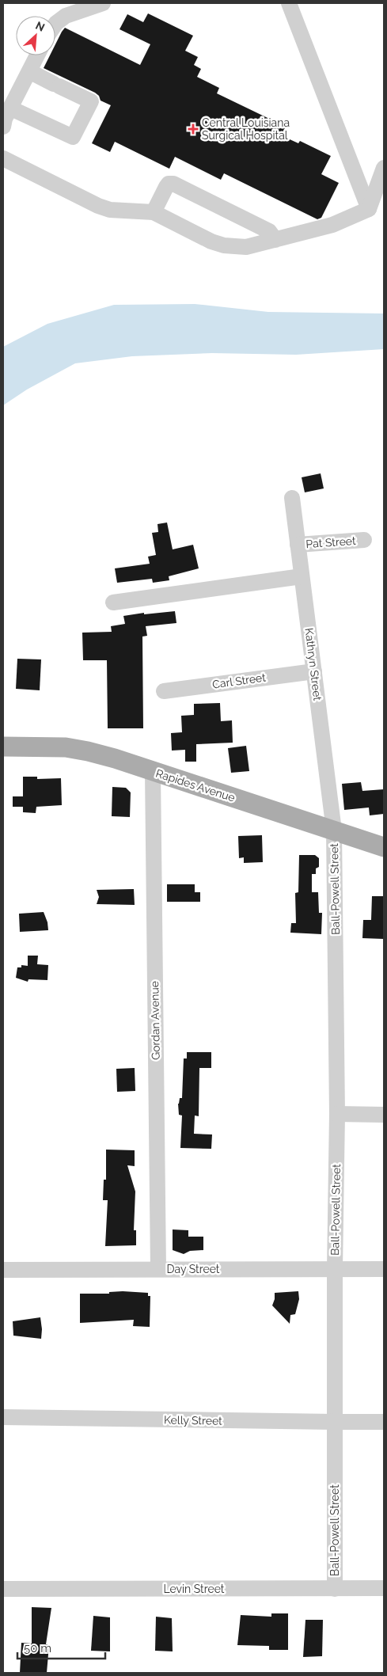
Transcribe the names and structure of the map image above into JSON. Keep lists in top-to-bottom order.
{
  "streets": {
    "main road": ["Rapides Avenue"],
    "street": [
      "Pat Street",
      "Kathryn Street",
      "Carl Street",
      "Ball-Powell Street",
      "Gordan Avenue",
      "Day Street",
      "Kelly Street",
      "Levin Street"
    ]
  },
  "crossings": [
    ["Pat Street", "Kathryn Street"],
    ["Kathryn Street", "Carl Street"],
    ["Kathryn Street", "Rapides Avenue"],
    ["Kathryn Street", "Ball-Powell Street"],
    ["Rapides Avenue", "Ball-Powell Street"],
    ["Rapides Avenue", "Gordan Avenue"],
    ["Ball-Powell Street", "Day Street"],
    ["Ball-Powell Street", "Kelly Street"],
    ["Ball-Powell Street", "Levin Street"],
    ["Gordan Avenue", "Day Street"]
  ],
  "places": {
    "health": ["Central Louisiana Surgical Hospital"]
  },
  "scale_bar": "50 m",
  "north": "top right"
}
